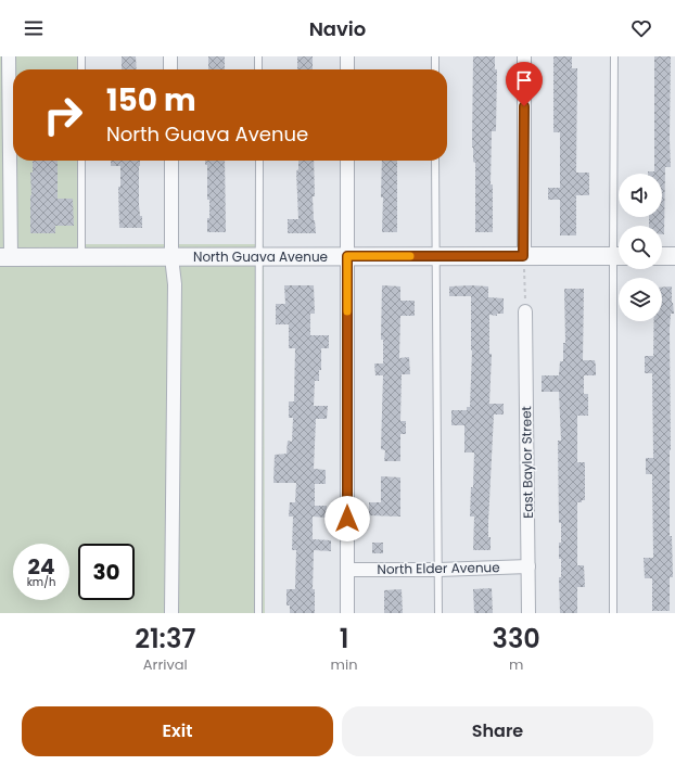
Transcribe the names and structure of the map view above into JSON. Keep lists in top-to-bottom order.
{
  "streets": {
    "street": ["North Guava Avenue", "East Baylor Street", "North Elder Avenue"]
  },
  "crossings": [
    ["East Baylor Street", "North Elder Avenue"]
  ],
  "page": {
    "header": "Navio",
    "turn": ["150 m", "North Guava Avenue"],
    "speed": "24 km/h",
    "limit": "30",
    "eta": [
      "21:37",
      "Arrival",
      "1",
      "min",
      "330",
      "m"
    ],
    "buttons": ["Exit", "Share"]
  }
}
